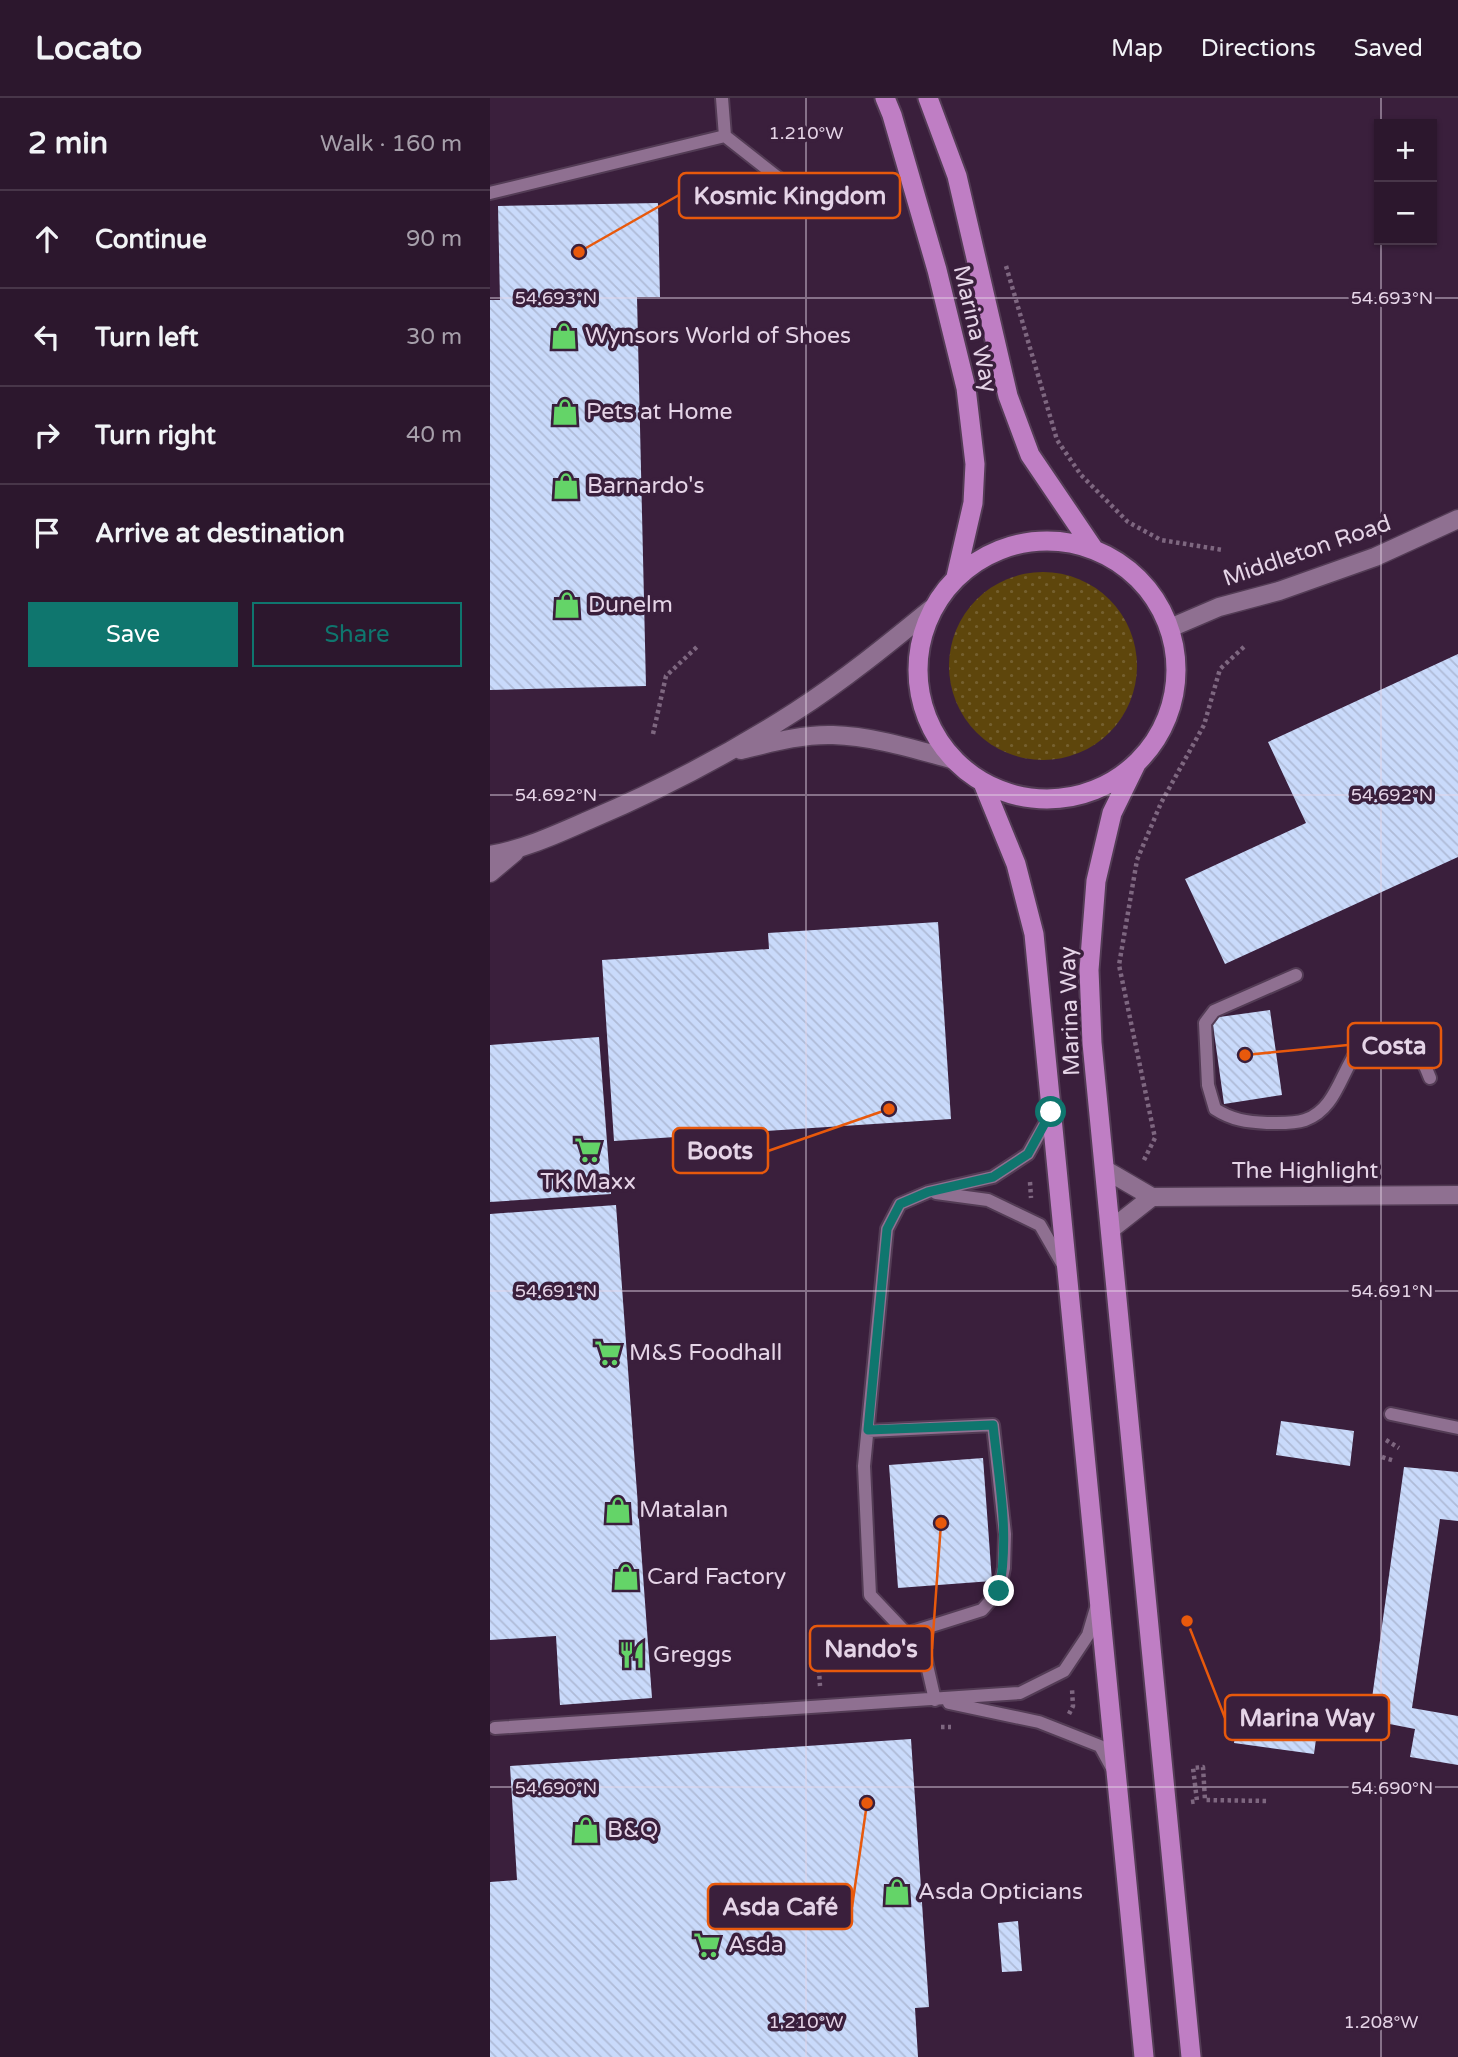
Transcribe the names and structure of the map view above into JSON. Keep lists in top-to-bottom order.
{
  "streets": {
    "highway": ["Marina Way"],
    "main road": ["Middleton Road", "The Highlight"]
  },
  "places": {
    "other": [
      "Kosmic Kingdom",
      "Costa",
      "Boots",
      "Nando's",
      "Marina Way",
      "Asda Café"
    ],
    "shop": [
      "Wynsors World of Shoes",
      "Pets at Home",
      "Barnardo's",
      "Dunelm",
      "Matalan",
      "Card Factory",
      "B&Q",
      "Asda Opticians"
    ],
    "supermarket": ["TK Maxx", "M&S Foodhall", "Asda"],
    "restaurant": ["Greggs"]
  },
  "page": {
    "header": "Locato",
    "nav": ["Map", "Directions", "Saved"],
    "heading": ["2 min", "Walk · 160 m"],
    "map_buttons": ["+", "−"],
    "list": [
      ["Continue", "90 m"],
      ["Turn left", "30 m"],
      ["Turn right", "40 m"],
      "Arrive at destination"
    ],
    "buttons": ["Save", "Share"]
  },
  "coordinates": [
    "1.210°W",
    "54.693°N",
    "54.692°N",
    "54.691°N",
    "54.690°N",
    "1.208°W"
  ]
}
